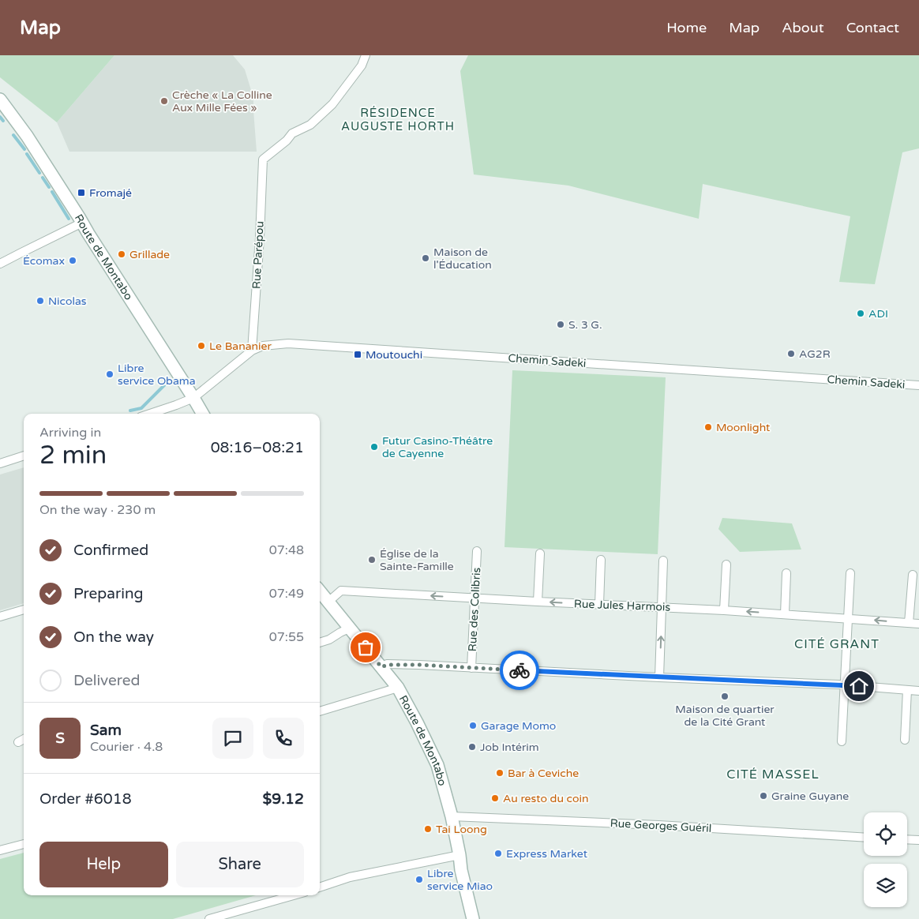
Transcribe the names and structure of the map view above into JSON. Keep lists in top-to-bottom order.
{
  "streets": {
    "main road": ["Route de Montabo"],
    "street": [
      "Rue Parépou",
      "Chemin Sadeki",
      "Rue Jules Harmois",
      "Rue des Colibris",
      "Rue Georges Guéril"
    ]
  },
  "crossings": [
    ["Rue Parépou", "Chemin Sadeki"],
    ["Route de Montabo", "Chemin Sadeki"],
    ["Route de Montabo", "Rue Jules Harmois"],
    ["Route de Montabo", "Rue Georges Guéril"],
    ["Rue Jules Harmois", "Rue des Colibris"]
  ],
  "districts": ["RÉSIDENCE AUGUSTE HORTH", "CITÉ GRANT", "CITÉ MASSEL"],
  "places": {
    "other": [
      "Crèche « La Colline Aux Mille Fées »",
      "Grillade",
      "Maison de l'Éducation",
      "Écomax",
      "Nicolas",
      "ADI",
      "S. 3 G.",
      "Le Bananier",
      "AG2R",
      "Libre service Obama",
      "Moonlight",
      "Futur Casino-Théâtre de Cayenne",
      "Église de la Sainte-Famille",
      "Maison de quartier de la Cité Grant",
      "Garage Momo",
      "Job Intérim",
      "Bar à Ceviche",
      "Graine Guyane",
      "Au resto du coin",
      "Tai Loong",
      "Express Market",
      "Libre service Miao"
    ],
    "transit": ["Fromajé", "Moutouchi"]
  },
  "page": {
    "header": "Map",
    "nav": [
      "Home",
      "Map",
      "About",
      "Contact"
    ],
    "heading": ["2 min", "Arriving in", "08:16–08:21"],
    "panel": [
      "Sam",
      "Courier · 4.8",
      "Order #6018",
      "$9.12"
    ],
    "bar": "On the way · 230 m",
    "list": [
      ["Confirmed", "07:48"],
      ["Preparing", "07:49"],
      ["On the way", "07:55"],
      "Delivered"
    ],
    "round": "S",
    "buttons": ["Help", "Share"]
  }
}
